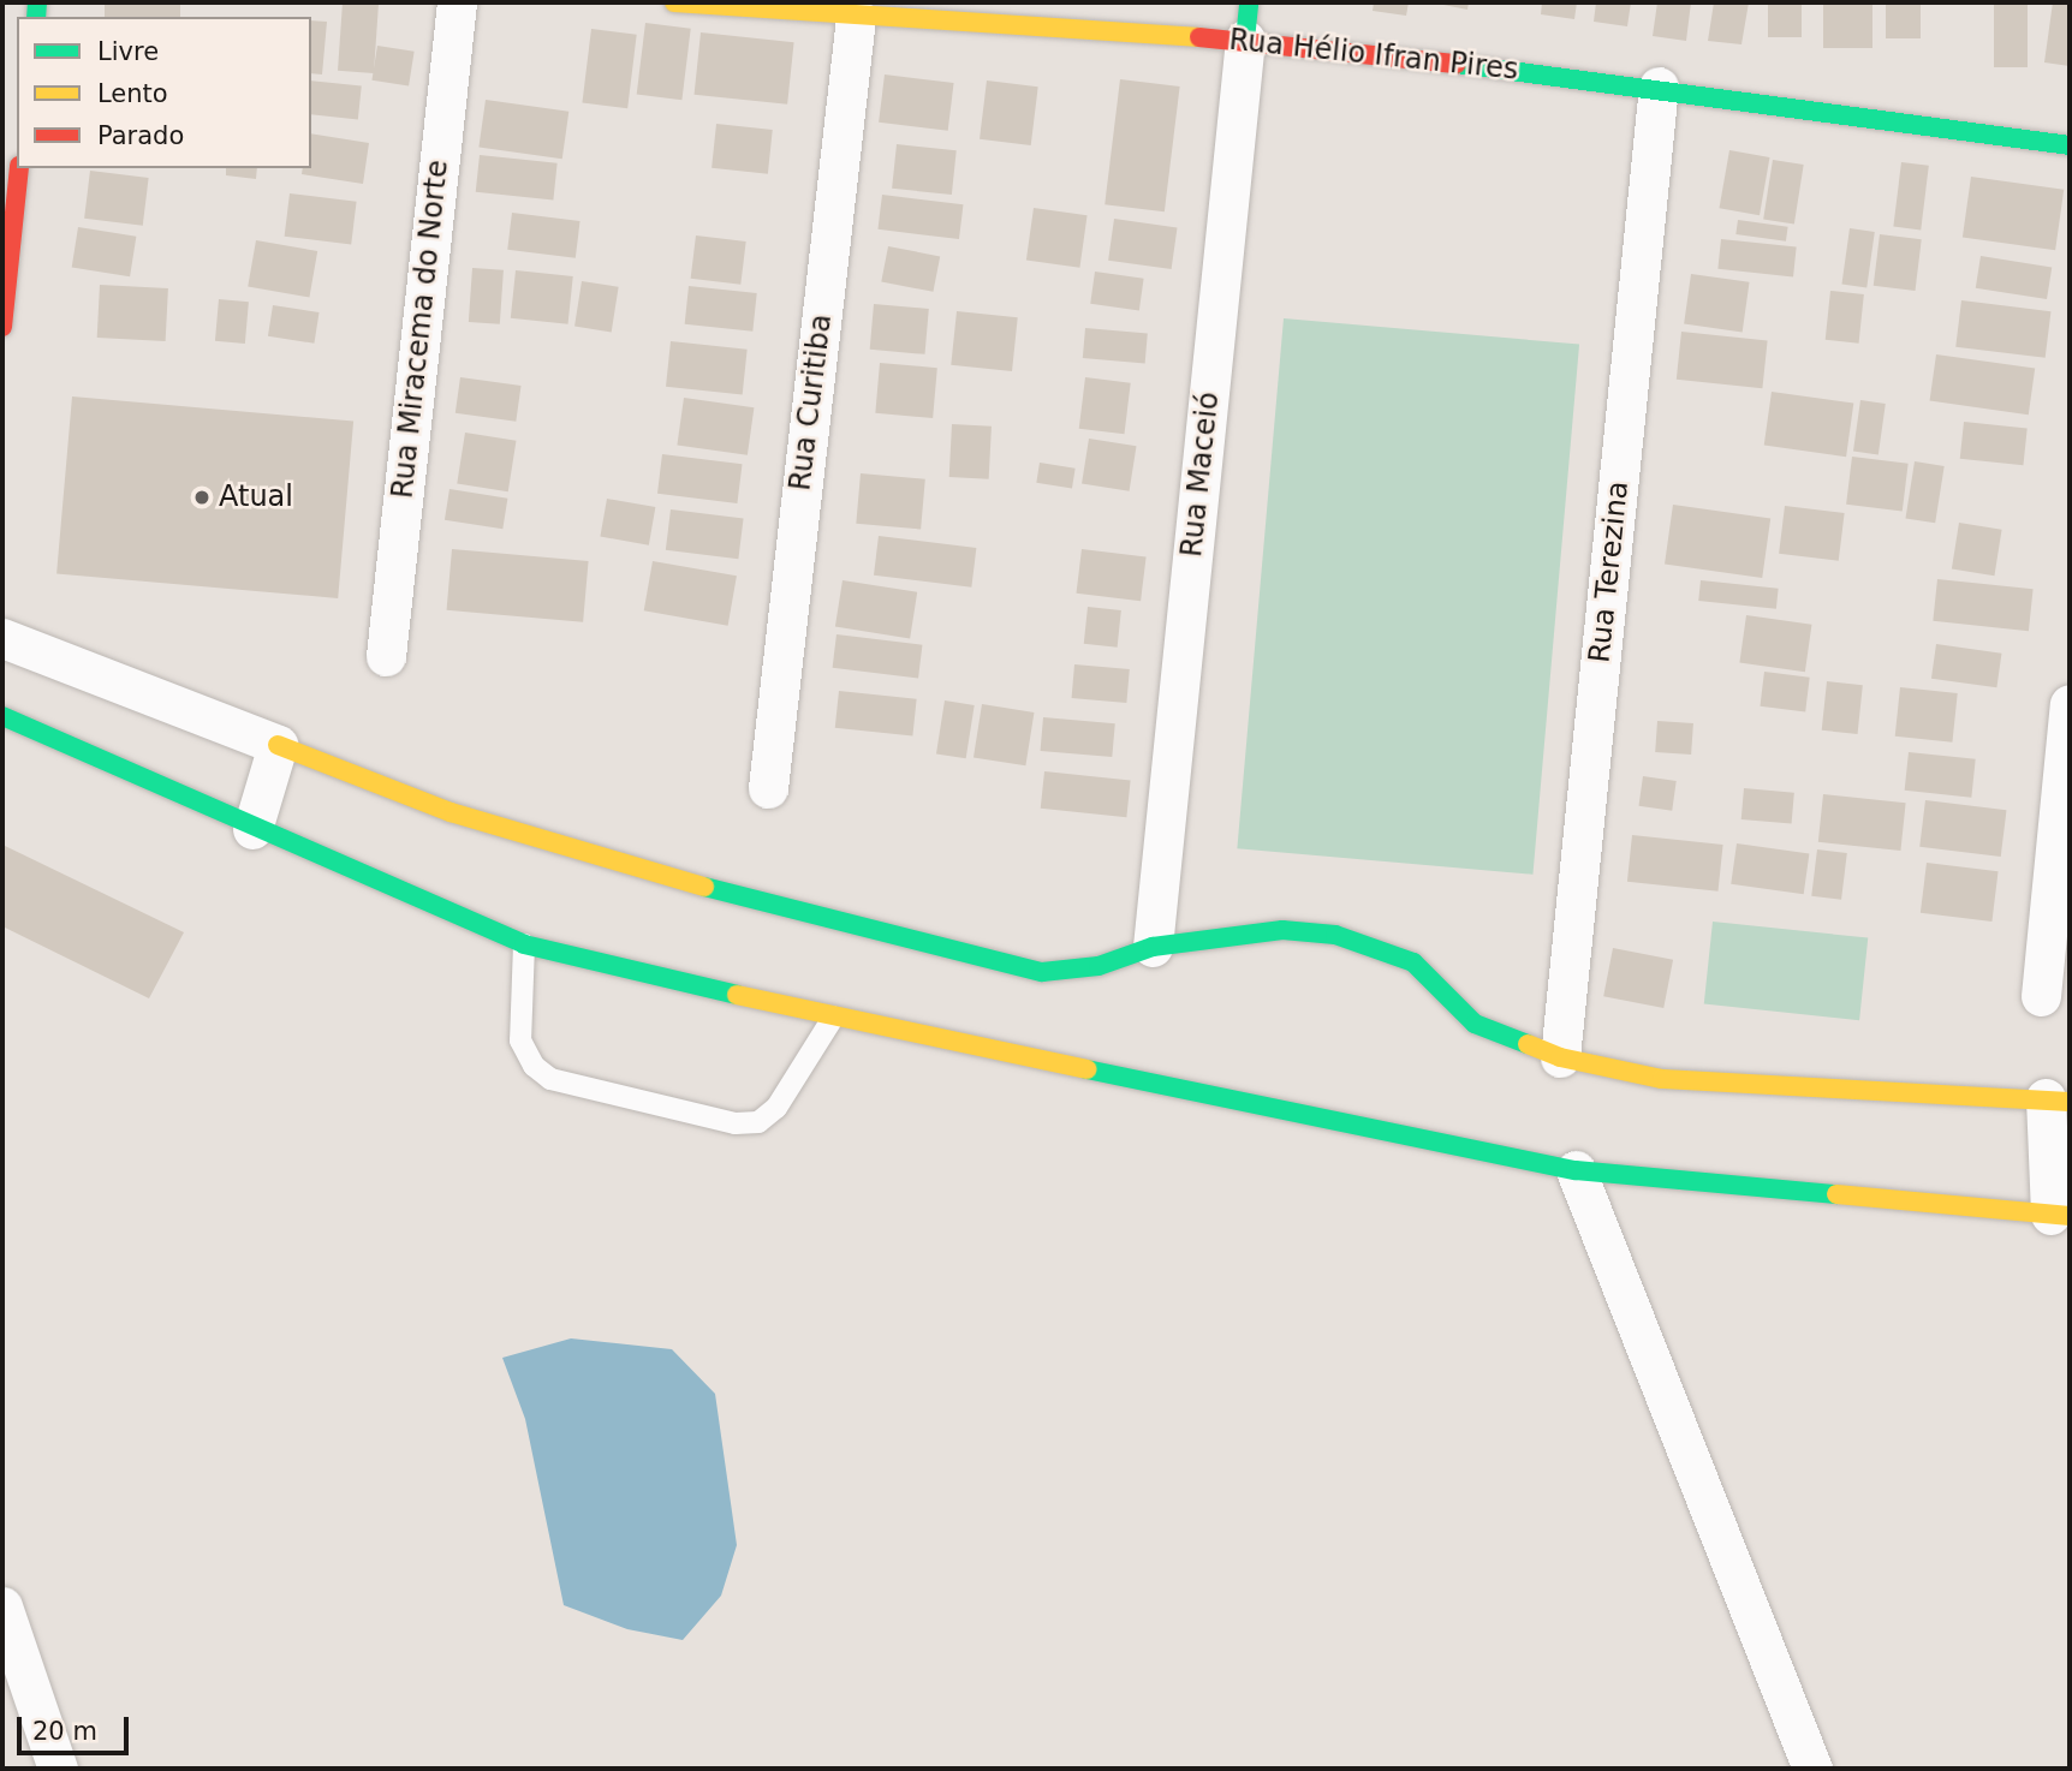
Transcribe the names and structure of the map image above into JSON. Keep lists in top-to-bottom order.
{
  "streets": {
    "street": [
      "Rua Hélio Ifran Pires",
      "Rua Miracema do Norte",
      "Rua Curitiba",
      "Rua Maceió",
      "Rua Terezina"
    ]
  },
  "crossings": [
    ["Rua Hélio Ifran Pires", "Rua Curitiba"],
    ["Rua Hélio Ifran Pires", "Rua Maceió"],
    ["Rua Hélio Ifran Pires", "Rua Terezina"]
  ],
  "places": ["Atual"],
  "legend": ["Livre", "Lento", "Parado"],
  "scale_bar": "20 m"
}
